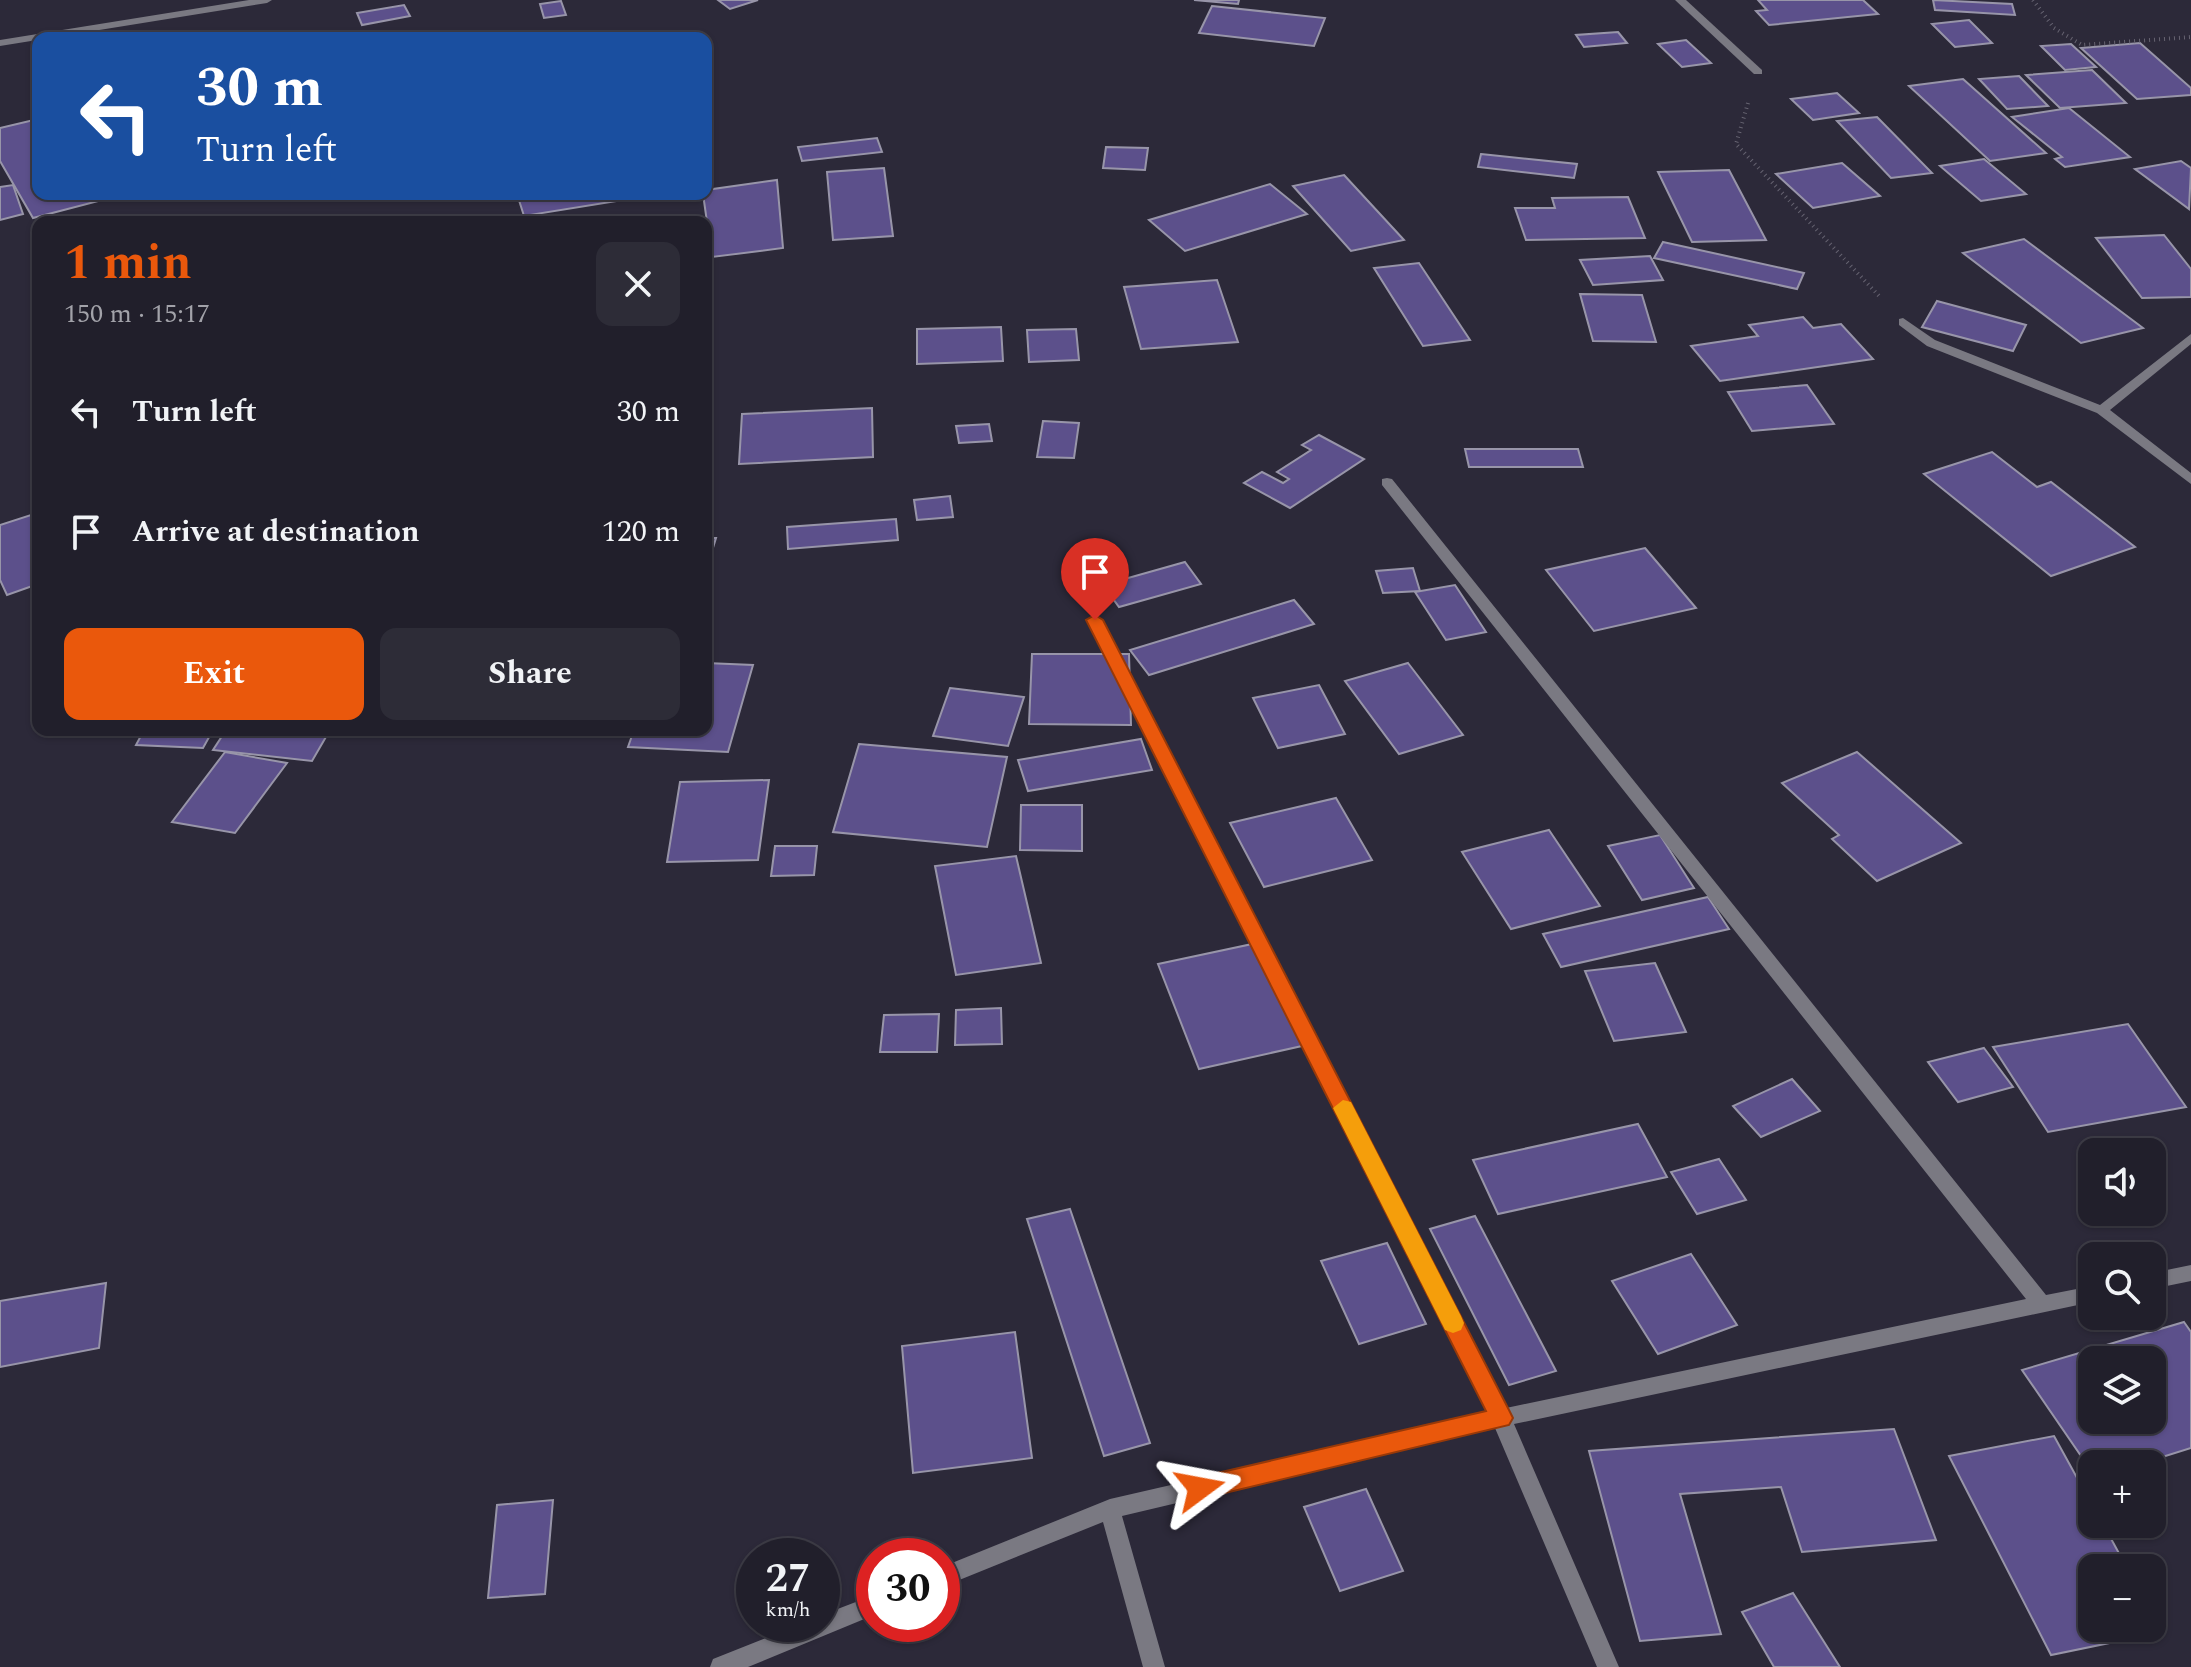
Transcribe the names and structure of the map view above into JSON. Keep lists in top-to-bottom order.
{
  "page": {
    "turn": ["30 m", "Turn left"],
    "heading": ["1 min", "150 m · 15:17"],
    "list": [
      {
        "name": "Turn left",
        "value": "30 m"
      },
      {
        "name": "Arrive at destination",
        "value": "120 m"
      }
    ],
    "buttons": ["Exit", "Share"],
    "map_buttons": ["+", "−"],
    "speed": "27 km/h",
    "limit": "30"
  }
}
